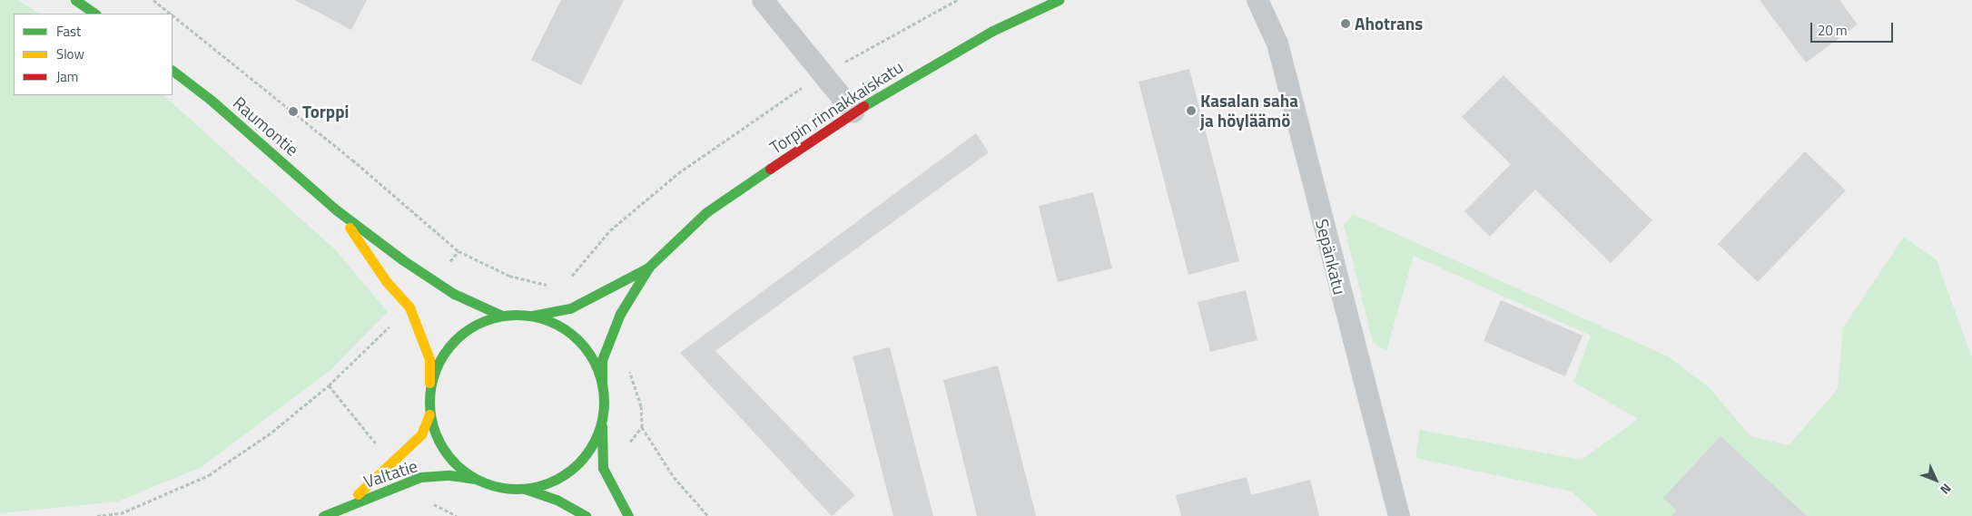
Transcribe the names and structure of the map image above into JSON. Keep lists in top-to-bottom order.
{
  "streets": {
    "main road": ["Torpin rinnakkaiskatu", "Raumontie", "Valtatie"],
    "street": ["Sepänkatu"]
  },
  "crossings": [
    ["Raumontie", "Valtatie"]
  ],
  "places": ["Ahotrans", "Kasalan saha ja höyläämö", "Torppi"],
  "legend": ["Fast", "Slow", "Jam"],
  "scale_bar": "20 m",
  "north": "bottom right"
}
